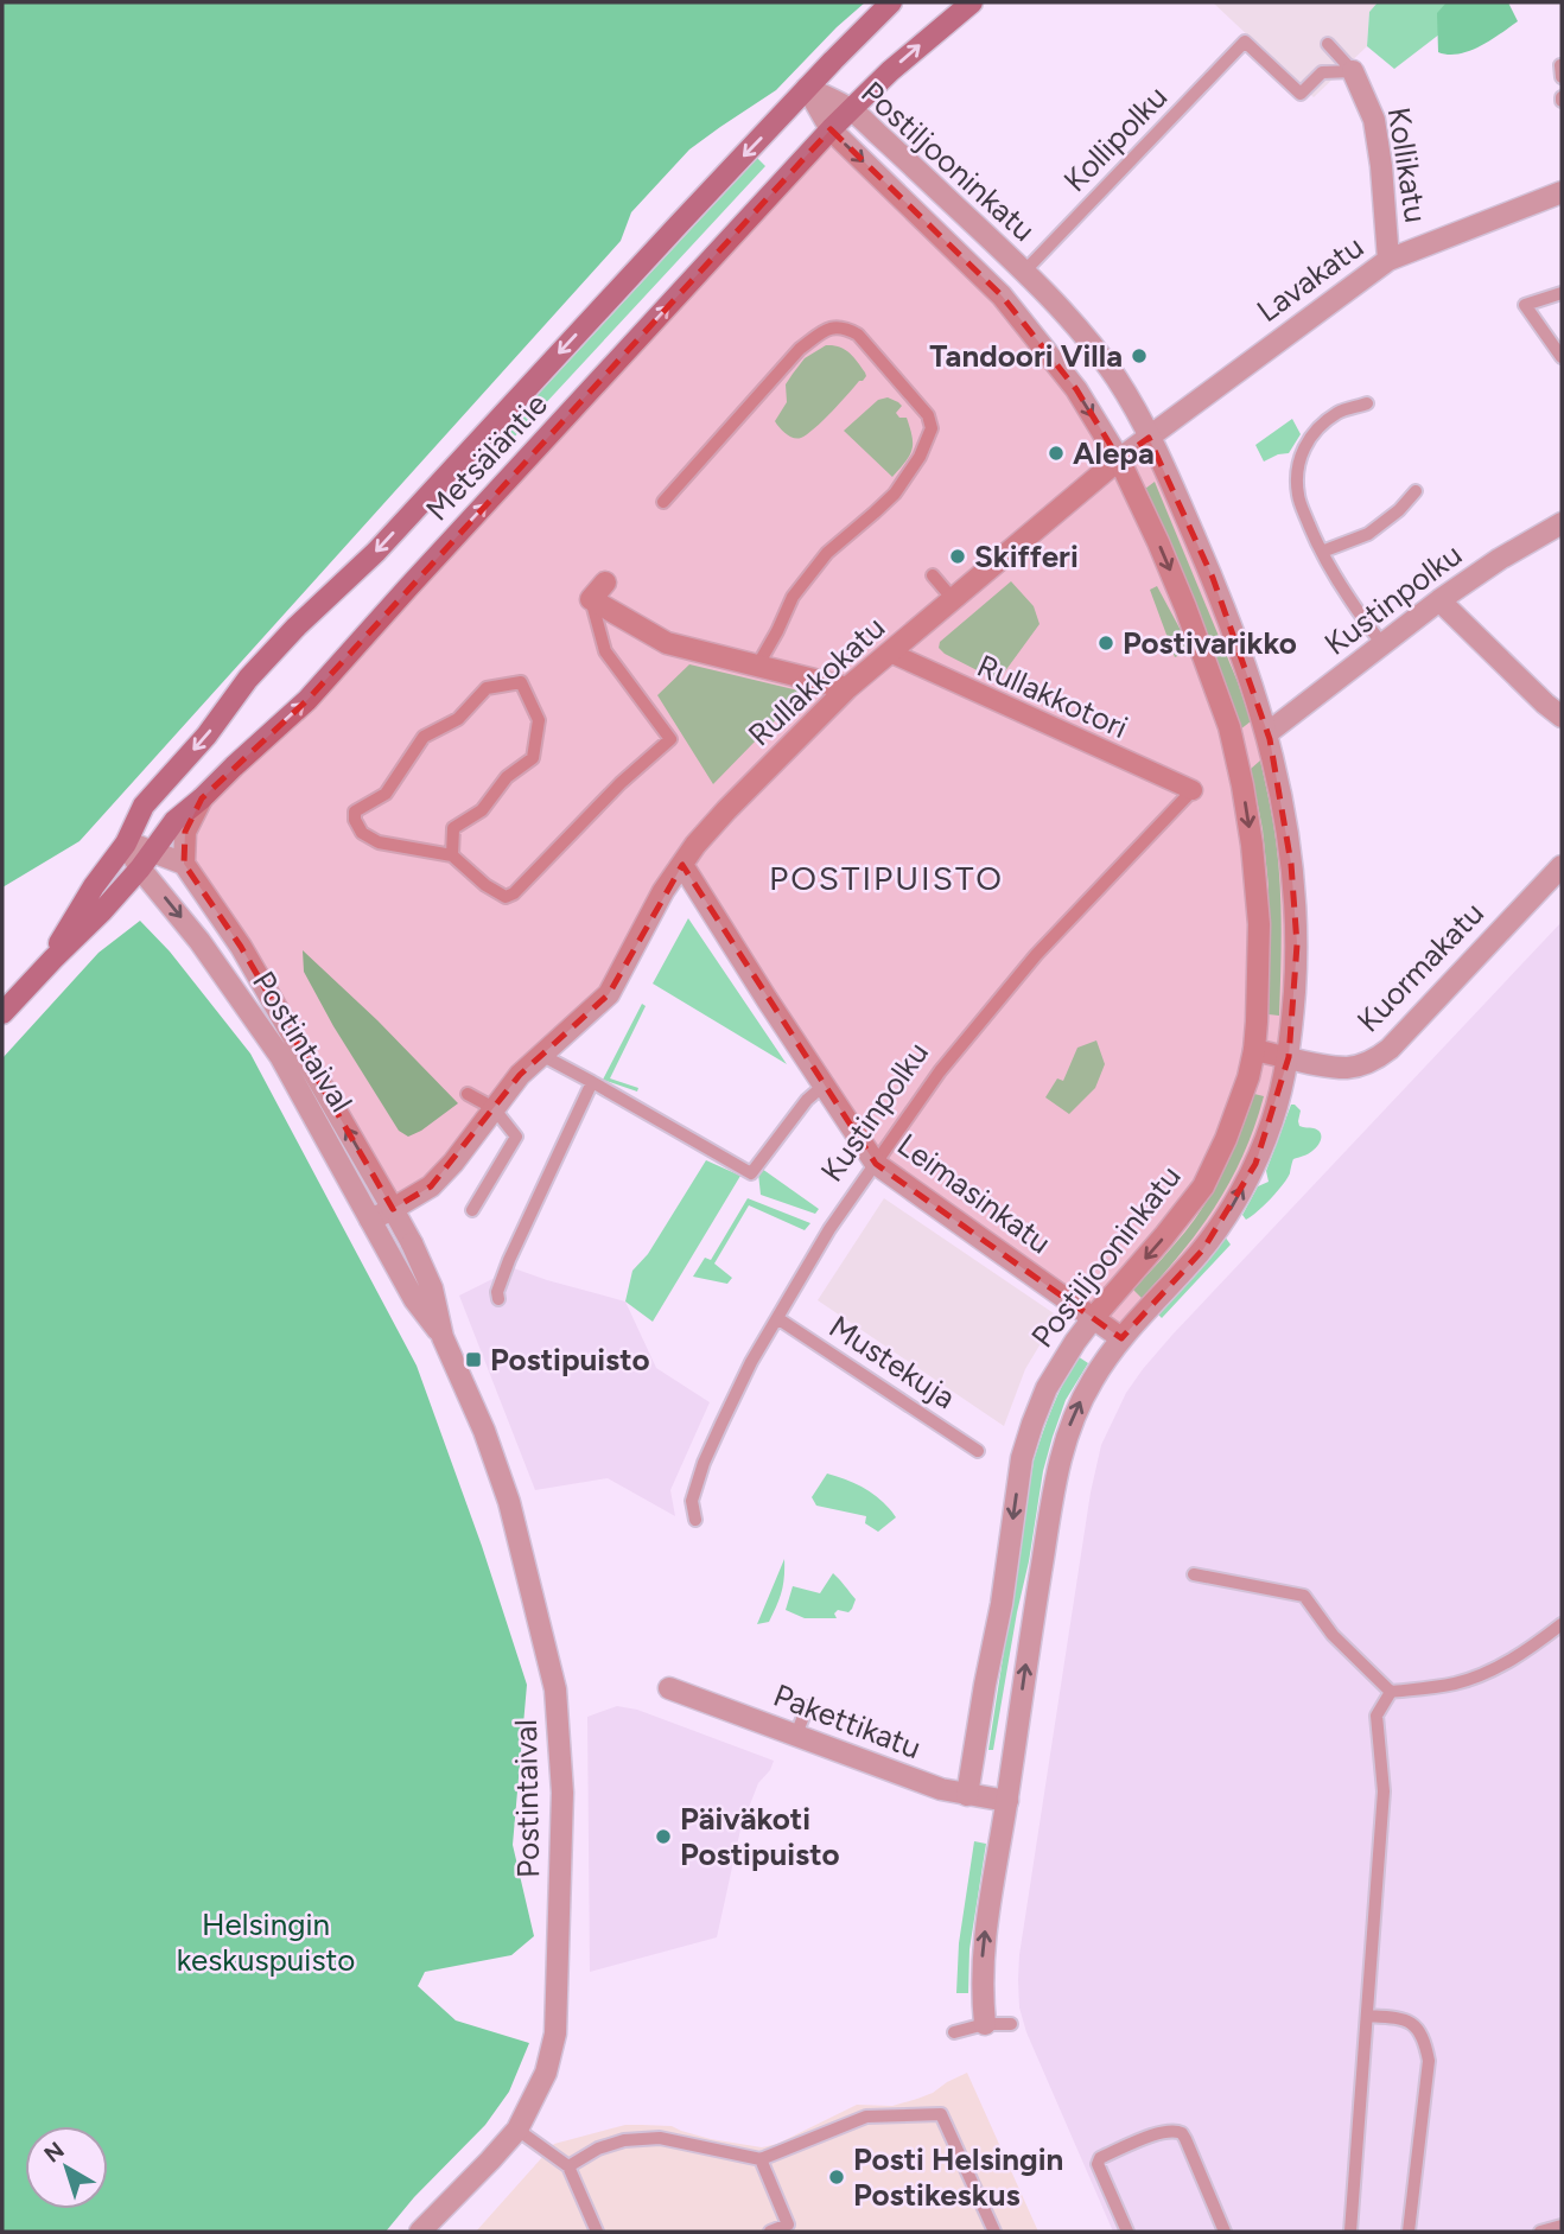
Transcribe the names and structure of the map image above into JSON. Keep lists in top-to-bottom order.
{
  "streets": {
    "main road": ["Metsäläntie"],
    "street": [
      "Postiljooninkatu",
      "Kollikatu",
      "Lavakatu",
      "Kustinpolku",
      "Rullakkokatu",
      "Rullakkotori",
      "Kuormakatu",
      "Postintaival",
      "Leimasinkatu",
      "Pakettikatu"
    ],
    "lane": ["Kollipolku", "Mustekuja"]
  },
  "crossings": [
    ["Kollipolku", "Postiljooninkatu"],
    ["Kollipolku", "Kollikatu"],
    ["Postiljooninkatu", "Lavakatu"],
    ["Postiljooninkatu", "Metsäläntie"],
    ["Postiljooninkatu", "Kustinpolku"],
    ["Postiljooninkatu", "Rullakkokatu"],
    ["Postiljooninkatu", "Kuormakatu"],
    ["Postiljooninkatu", "Leimasinkatu"],
    ["Postiljooninkatu", "Pakettikatu"],
    ["Kollikatu", "Lavakatu"],
    ["Lavakatu", "Rullakkokatu"],
    ["Metsäläntie", "Postintaival"],
    ["Kustinpolku", "Rullakkotori"],
    ["Kustinpolku", "Leimasinkatu"],
    ["Kustinpolku", "Mustekuja"],
    ["Rullakkokatu", "Rullakkotori"],
    ["Rullakkokatu", "Leimasinkatu"]
  ],
  "districts": ["POSTIPUISTO"],
  "parks": ["Helsingin keskuspuisto"],
  "places": {
    "other": [
      "Tandoori Villa",
      "Alepa",
      "Skifferi",
      "Postivarikko",
      "Päiväkoti Postipuisto",
      "Posti Helsingin Postikeskus"
    ],
    "transit": ["Postipuisto"]
  },
  "north": "top left"
}
